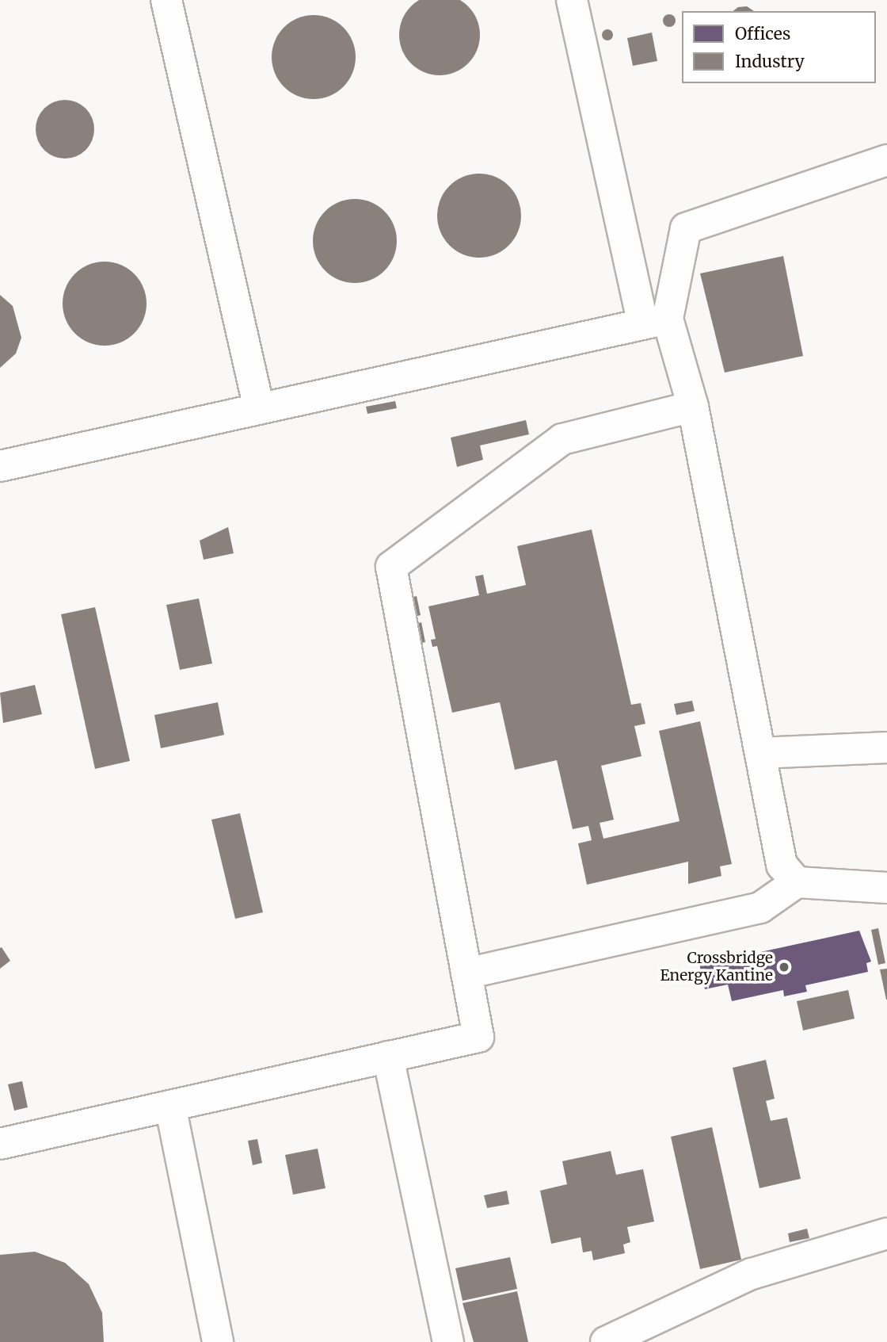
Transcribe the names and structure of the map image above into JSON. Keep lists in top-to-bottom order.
{
  "places": ["Crossbridge Energy Kantine"],
  "legend": ["Offices", "Industry"]
}
